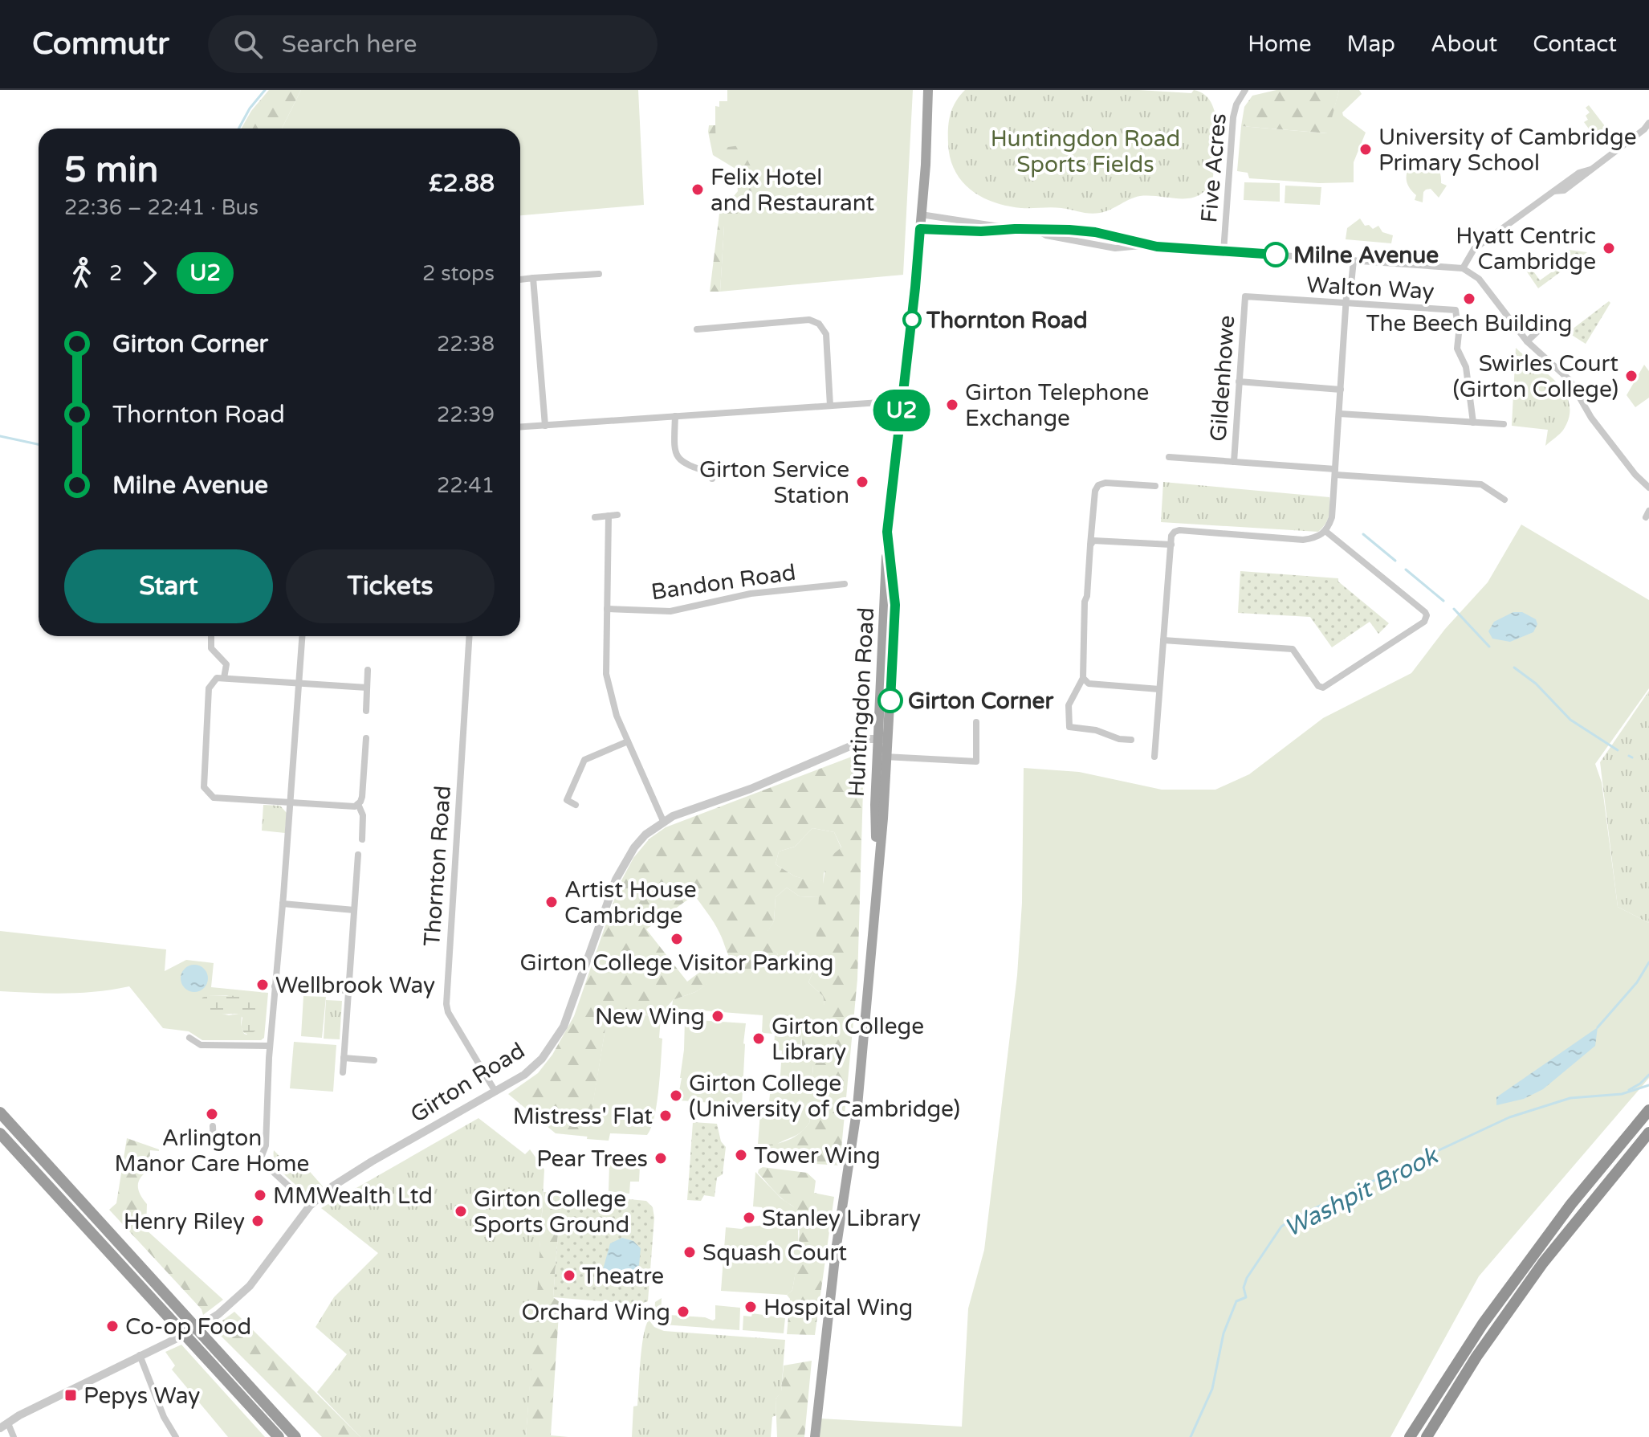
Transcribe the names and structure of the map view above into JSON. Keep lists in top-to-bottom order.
{
  "streets": {
    "main road": ["Huntingdon Road"],
    "street": [
      "Five Acres",
      "Walton Way",
      "Gildenhowe",
      "Bandon Road",
      "Thornton Road",
      "Girton Road"
    ]
  },
  "crossings": [
    ["Walton Way", "Gildenhowe"],
    ["Huntingdon Road", "Girton Road"],
    ["Thornton Road", "Girton Road"]
  ],
  "water": ["Washpit Brook"],
  "parks": ["Huntingdon Road Sports Fields"],
  "places": {
    "other": [
      "University of Cambridge Primary School",
      "Felix Hotel and Restaurant",
      "Hyatt Centric Cambridge",
      "Milne Avenue",
      "The Beech Building",
      "Thornton Road",
      "Swirles Court (Girton College)",
      "Girton Telephone Exchange",
      "Girton Service Station",
      "Girton Corner",
      "Artist House Cambridge",
      "Girton College Visitor Parking",
      "Wellbrook Way",
      "New Wing",
      "Girton College Library",
      "Girton College (University of Cambridge)",
      "Arlington Manor Care Home",
      "Mistress' Flat",
      "Tower Wing",
      "Pear Trees",
      "MMWealth Ltd",
      "Girton College Sports Ground",
      "Stanley Library",
      "Henry Riley",
      "Squash Court",
      "Theatre",
      "Hospital Wing",
      "Orchard Wing",
      "Co-op Food"
    ],
    "transit": ["Pepys Way"]
  },
  "lines": ["bus line U2"],
  "page": {
    "header": "Commutr",
    "search": "Search here",
    "nav": [
      "Home",
      "Map",
      "About",
      "Contact"
    ],
    "on_map": "U2",
    "heading": ["5 min", "22:36 – 22:41 · Bus", "£2.88"],
    "legs": ["2", "U2", "2 stops"],
    "list": [
      {
        "name": "Girton Corner",
        "value": "22:38"
      },
      {
        "name": "Thornton Road",
        "value": "22:39"
      },
      {
        "name": "Milne Avenue",
        "value": "22:41"
      }
    ],
    "buttons": ["Start", "Tickets"]
  }
}
